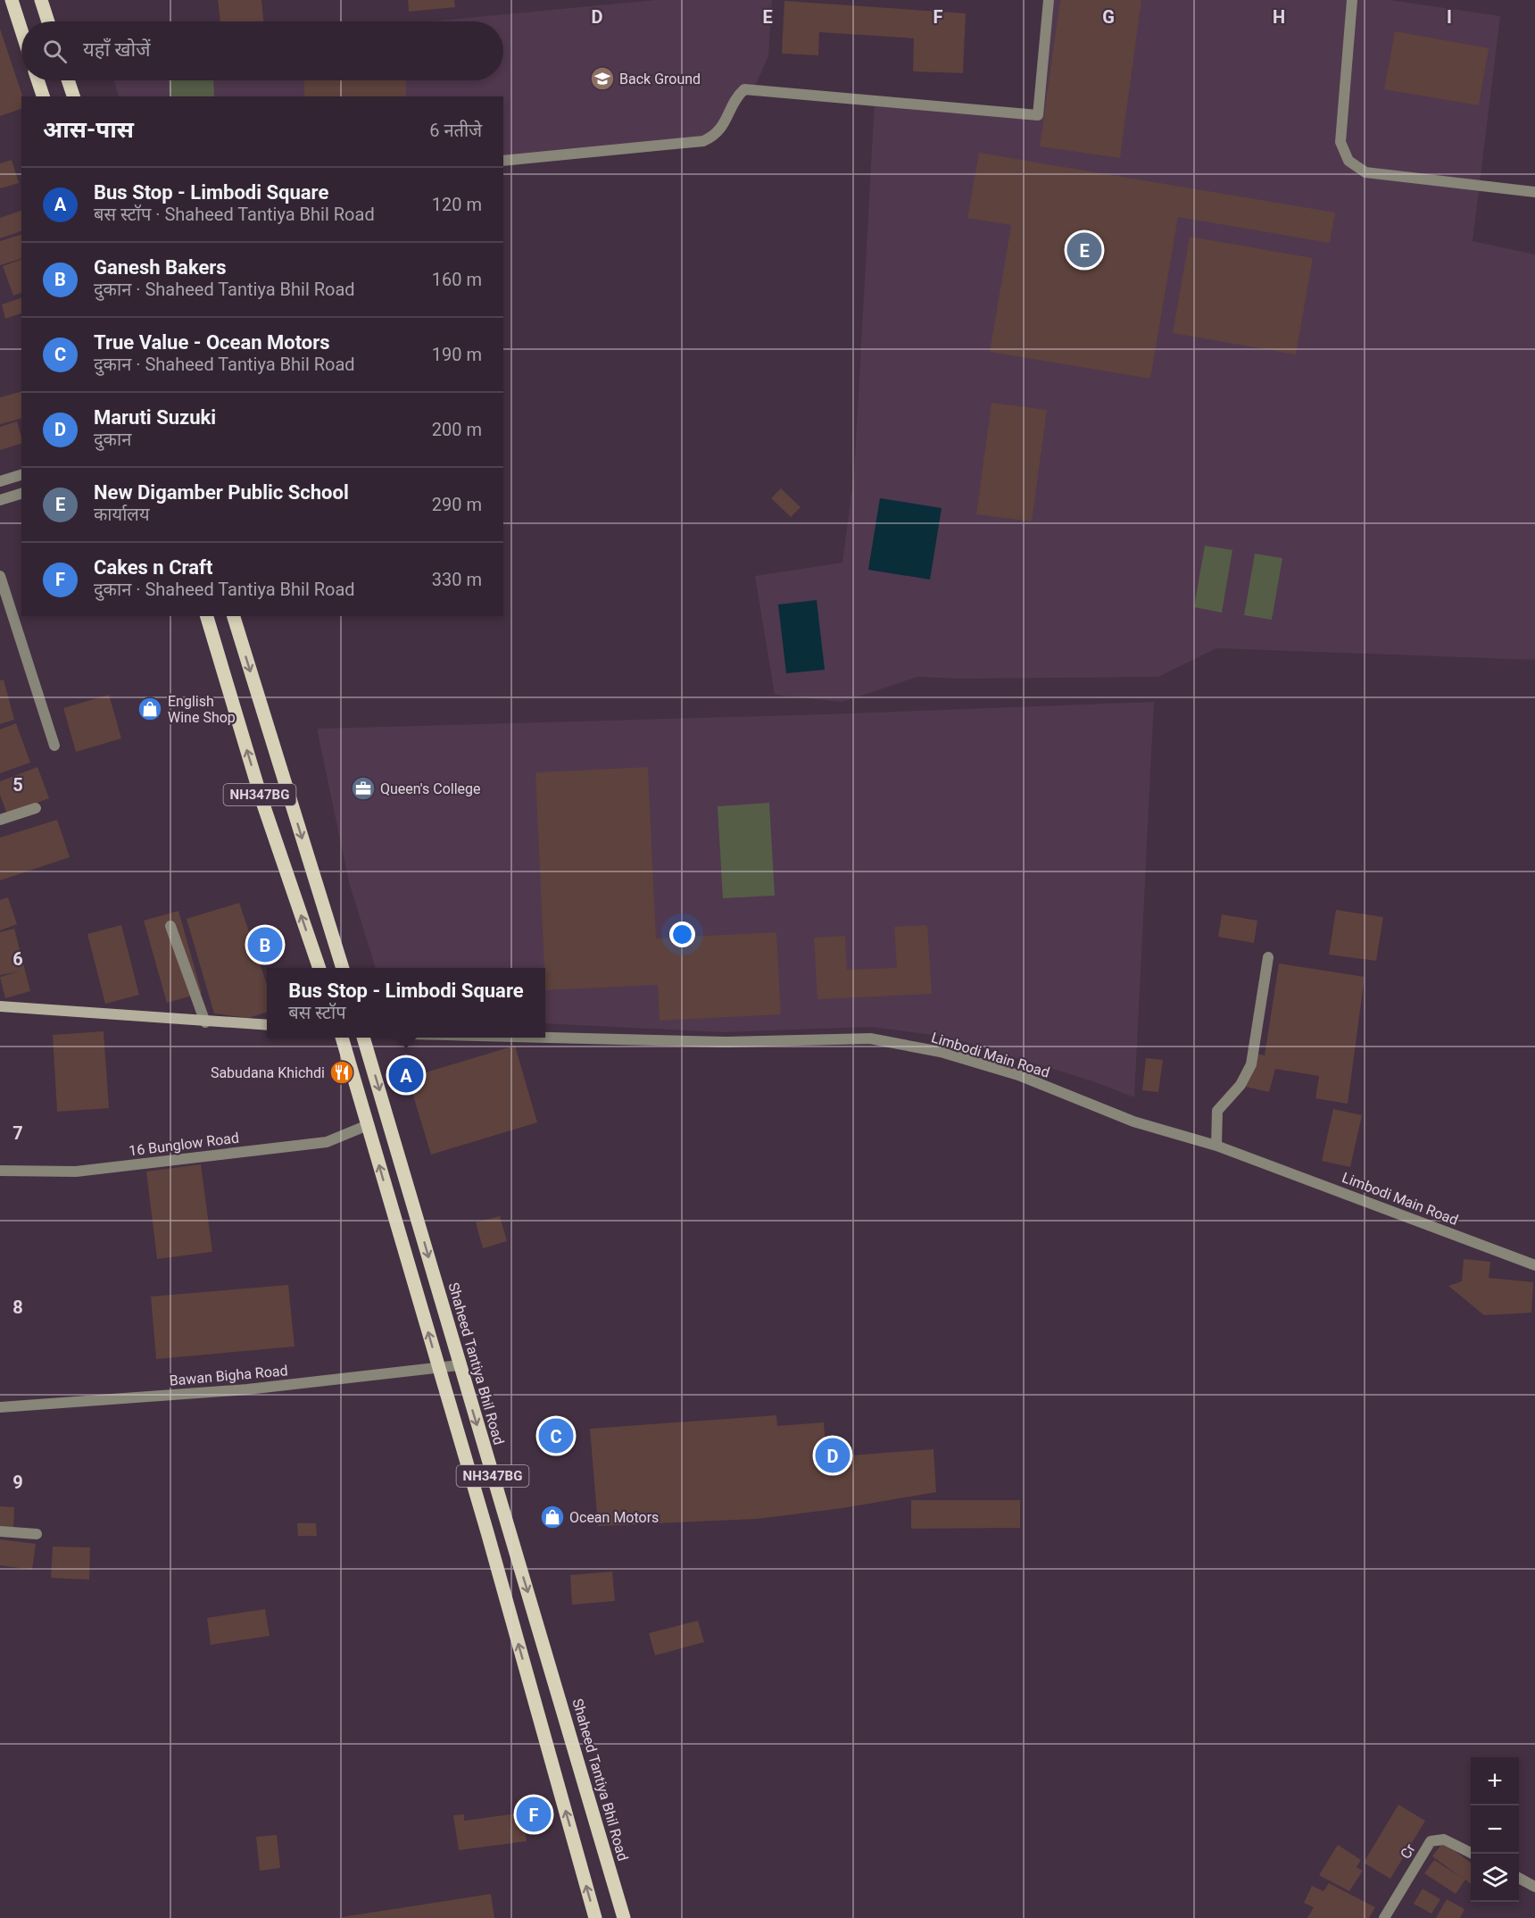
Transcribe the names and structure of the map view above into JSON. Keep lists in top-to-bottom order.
{
  "streets": {
    "main road": ["NH347BG", "Shaheed Tantiya Bhil Road"],
    "street": [
      "Limbodi Main Road",
      "16 Bunglow Road",
      "Bawan Bigha Road",
      "Cr"
    ]
  },
  "crossings": [
    ["NH347BG", "16 Bunglow Road"],
    ["NH347BG", "Bawan Bigha Road"],
    ["Shaheed Tantiya Bhil Road", "Bawan Bigha Road"]
  ],
  "places": {
    "school or university": ["Back Ground"],
    "shop": ["English Wine Shop", "Ocean Motors"],
    "office": ["Queen's College"],
    "restaurant": ["Sabudana Khichdi"]
  },
  "page": {
    "search": "यहाँ खोजें",
    "heading": ["आस-पास", "6 नतीजे"],
    "list": [
      {
        "mark": "A",
        "name": "Bus Stop - Limbodi Square",
        "note": "बस स्टॉप · Shaheed Tantiya Bhil Road",
        "value": "120 m"
      },
      {
        "mark": "B",
        "name": "Ganesh Bakers",
        "note": "दुकान · Shaheed Tantiya Bhil Road",
        "value": "160 m"
      },
      {
        "mark": "C",
        "name": "True Value - Ocean Motors",
        "note": "दुकान · Shaheed Tantiya Bhil Road",
        "value": "190 m"
      },
      {
        "mark": "D",
        "name": "Maruti Suzuki",
        "note": "दुकान",
        "value": "200 m"
      },
      {
        "mark": "E",
        "name": "New Digamber Public School",
        "note": "कार्यालय",
        "value": "290 m"
      },
      {
        "mark": "F",
        "name": "Cakes n Craft",
        "note": "दुकान · Shaheed Tantiya Bhil Road",
        "value": "330 m"
      }
    ],
    "pins": [
      "E",
      "B",
      "A",
      "C",
      "D",
      "F"
    ],
    "popup": ["Bus Stop - Limbodi Square", "बस स्टॉप"],
    "map_buttons": ["+", "−"]
  },
  "grid": {
    "columns": [
      "D",
      "E",
      "F",
      "G",
      "H",
      "I"
    ],
    "rows": [
      "5",
      "6",
      "7",
      "8",
      "9"
    ]
  }
}
